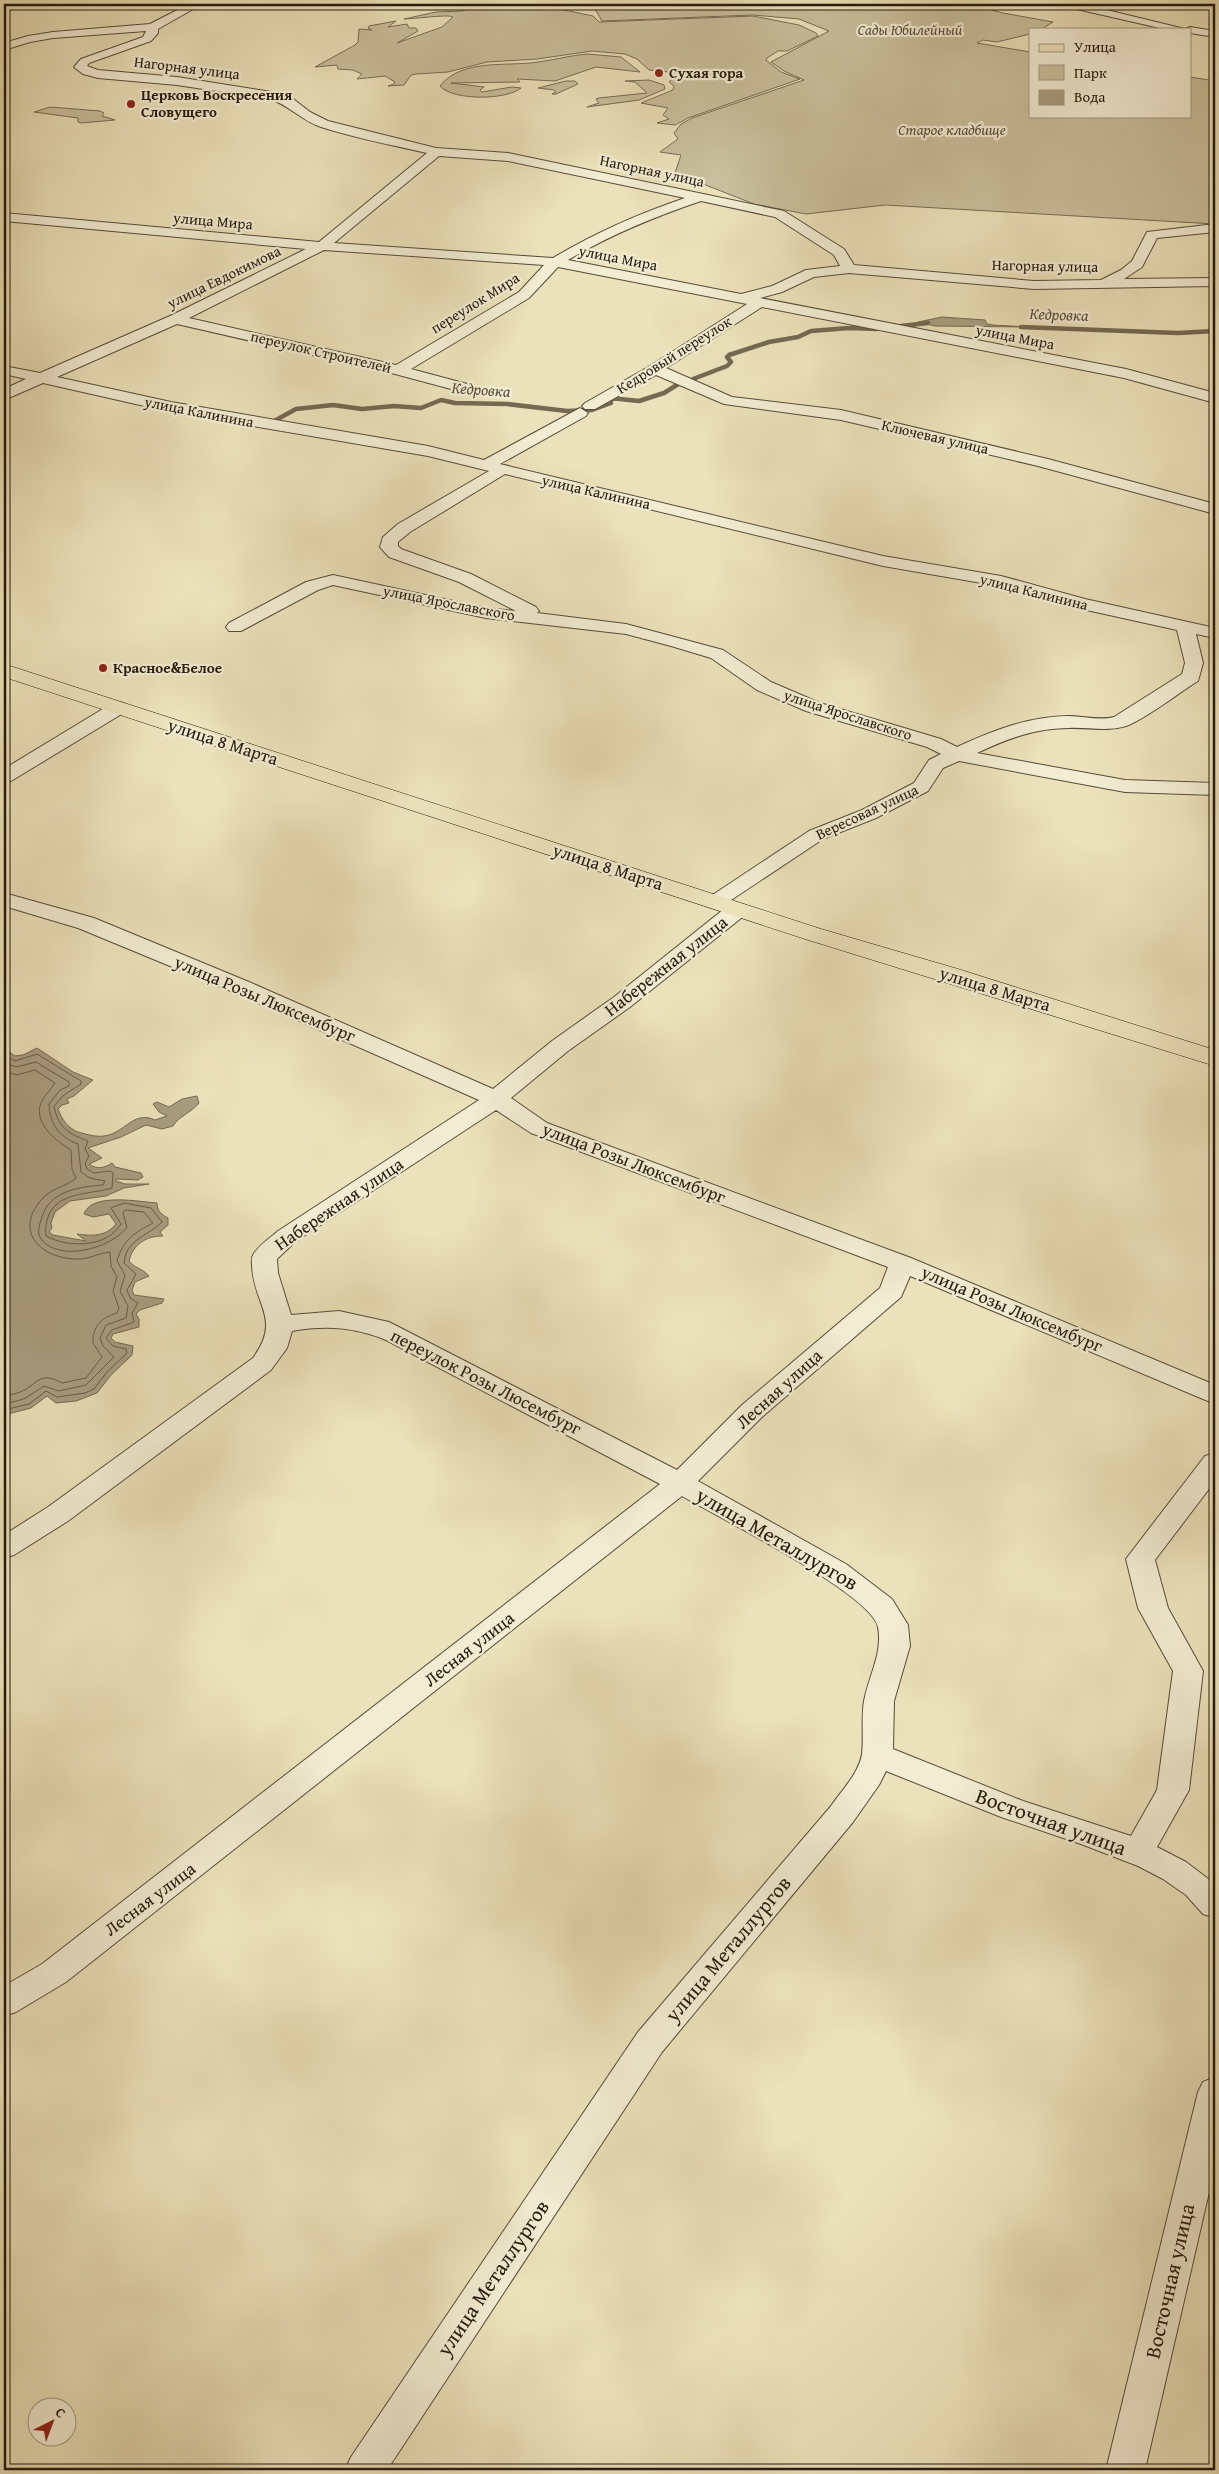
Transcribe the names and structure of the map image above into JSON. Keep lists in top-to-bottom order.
{
  "streets": {
    "main road": ["улица 8 Марта"],
    "street": [
      "Нагорная улица",
      "улица Мира",
      "улица Евдокимова",
      "переулок Мира",
      "переулок Строителей",
      "Кедровый переулок",
      "улица Калинина",
      "Ключевая улица",
      "улица Ярославского",
      "Вересовая улица",
      "Набережная улица",
      "улица Розы Люксембург",
      "переулок Розы Люсембург",
      "Лесная улица",
      "улица Металлургов",
      "Восточная улица"
    ]
  },
  "crossings": [
    ["Нагорная улица", "улица Евдокимова"],
    ["Нагорная улица", "переулок Мира"],
    ["улица Мира", "улица Евдокимова"],
    ["улица Мира", "переулок Мира"],
    ["улица Мира", "Кедровый переулок"],
    ["улица Евдокимова", "переулок Строителей"],
    ["улица Евдокимова", "улица Калинина"],
    ["переулок Мира", "переулок Строителей"],
    ["Кедровый переулок", "улица Калинина"],
    ["Кедровый переулок", "Ключевая улица"],
    ["улица Калинина", "Вересовая улица"],
    ["улица Ярославского", "Вересовая улица"],
    ["улица 8 Марта", "Вересовая улица"],
    ["улица 8 Марта", "Набережная улица"],
    ["Вересовая улица", "Набережная улица"],
    ["Набережная улица", "улица Розы Люксембург"],
    ["Набережная улица", "переулок Розы Люсембург"],
    ["улица Розы Люксембург", "Лесная улица"],
    ["переулок Розы Люсембург", "Лесная улица"],
    ["переулок Розы Люсембург", "улица Металлургов"],
    ["Лесная улица", "улица Металлургов"],
    ["улица Металлургов", "Восточная улица"]
  ],
  "water": ["Кедровка"],
  "parks": ["Сады Юбилейный", "Старое кладбище"],
  "places": ["Сухая гора", "Церковь Воскресения Словущего", "Красное&Белое"],
  "legend": ["Улица", "Парк", "Вода"],
  "north": "top right"
}
